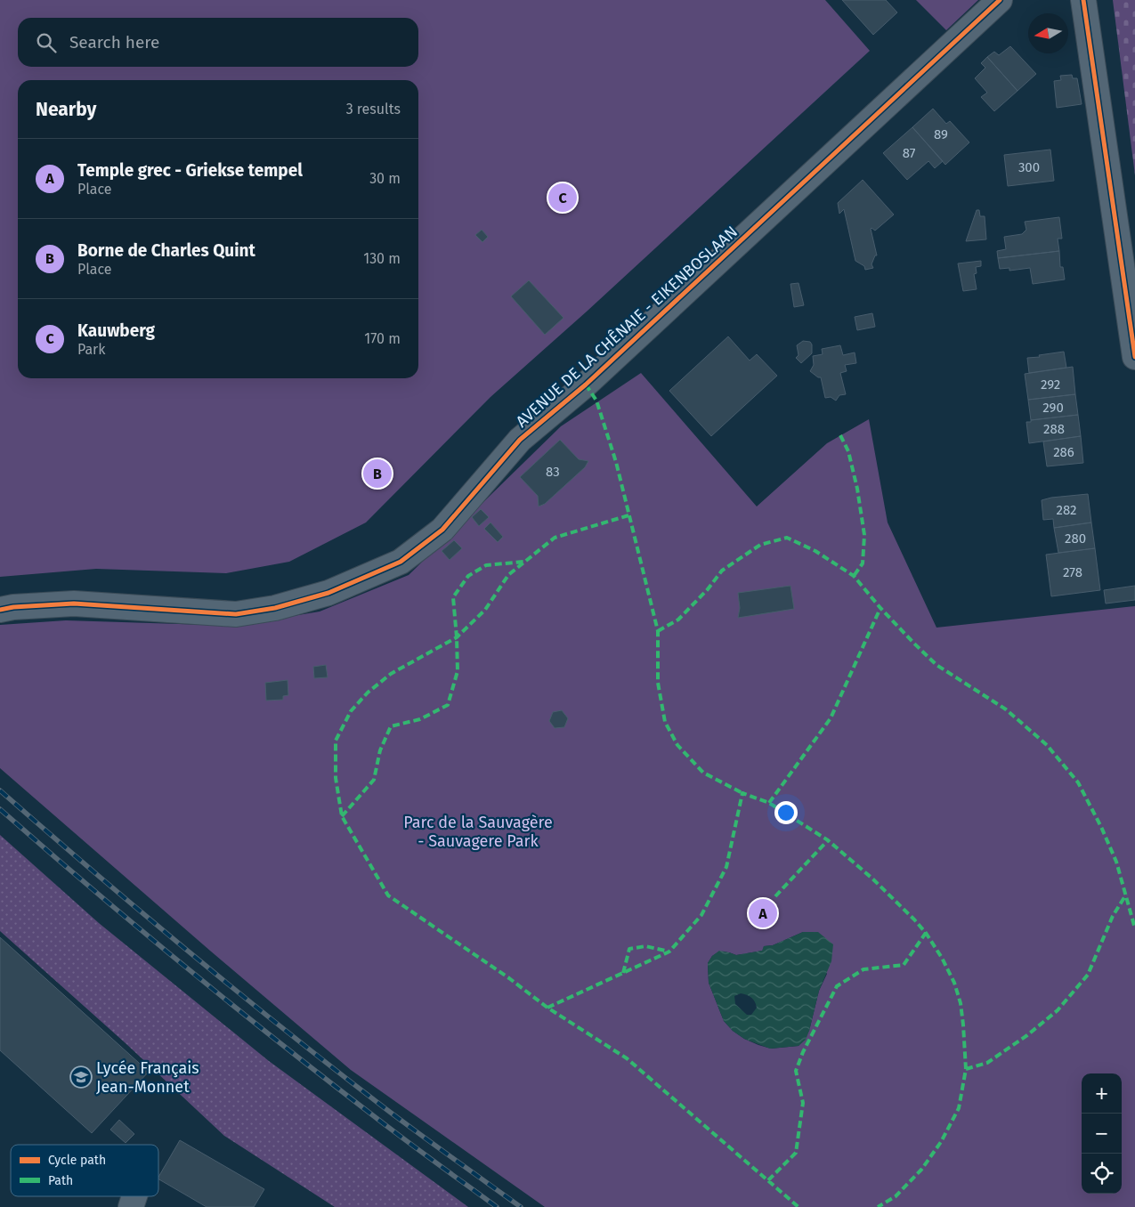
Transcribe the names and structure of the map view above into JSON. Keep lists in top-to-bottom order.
{
  "streets": {
    "street": ["AVENUE DE LA CHÊNAIE - EIKENBOSLAAN"]
  },
  "parks": ["Parc de la Sauvagère - Sauvagere Park"],
  "places": {
    "school or university": ["Lycée Français Jean-Monnet"]
  },
  "house_numbers": [
    "89",
    "87",
    "300",
    "292",
    "290",
    "288",
    "286",
    "83",
    "282",
    "280",
    "278"
  ],
  "legend": ["Cycle path", "Path"],
  "north": "left",
  "page": {
    "search": "Search here",
    "heading": ["Nearby", "3 results"],
    "list": [
      {
        "mark": "A",
        "name": "Temple grec - Griekse tempel",
        "note": "Place",
        "value": "30 m"
      },
      {
        "mark": "B",
        "name": "Borne de Charles Quint",
        "note": "Place",
        "value": "130 m"
      },
      {
        "mark": "C",
        "name": "Kauwberg",
        "note": "Park",
        "value": "170 m"
      }
    ],
    "pins": ["C", "B", "A"],
    "map_buttons": ["+", "−"]
  }
}
